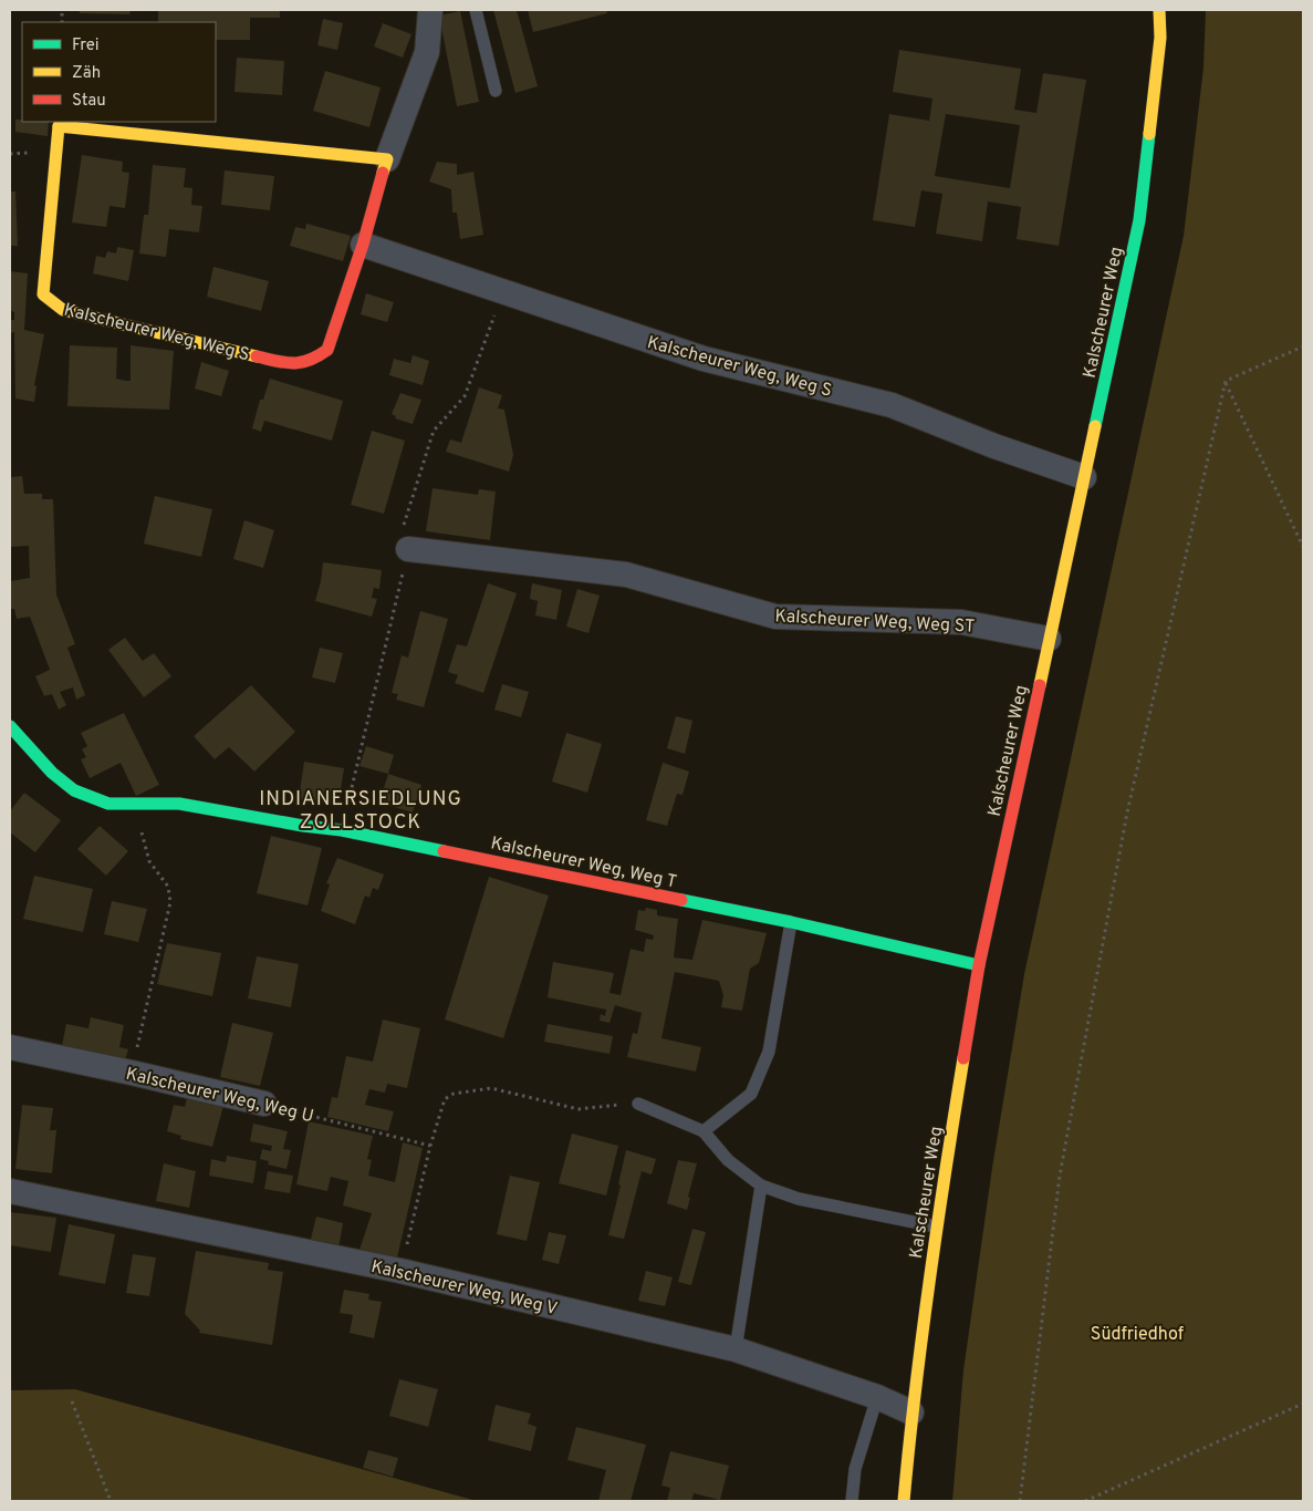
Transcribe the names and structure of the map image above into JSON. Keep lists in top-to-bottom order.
{
  "streets": {
    "street": [
      "Kalscheurer Weg",
      "Kalscheurer Weg, Weg S",
      "Kalscheurer Weg, Weg ST",
      "Kalscheurer Weg, Weg T",
      "Kalscheurer Weg, Weg U",
      "Kalscheurer Weg, Weg V"
    ]
  },
  "crossings": [
    ["Kalscheurer Weg", "Kalscheurer Weg, Weg S"],
    ["Kalscheurer Weg", "Kalscheurer Weg, Weg ST"],
    ["Kalscheurer Weg", "Kalscheurer Weg, Weg T"],
    ["Kalscheurer Weg", "Kalscheurer Weg, Weg V"]
  ],
  "districts": ["INDIANERSIEDLUNG ZOLLSTOCK"],
  "parks": ["Südfriedhof"],
  "legend": ["Frei", "Zäh", "Stau"]
}
